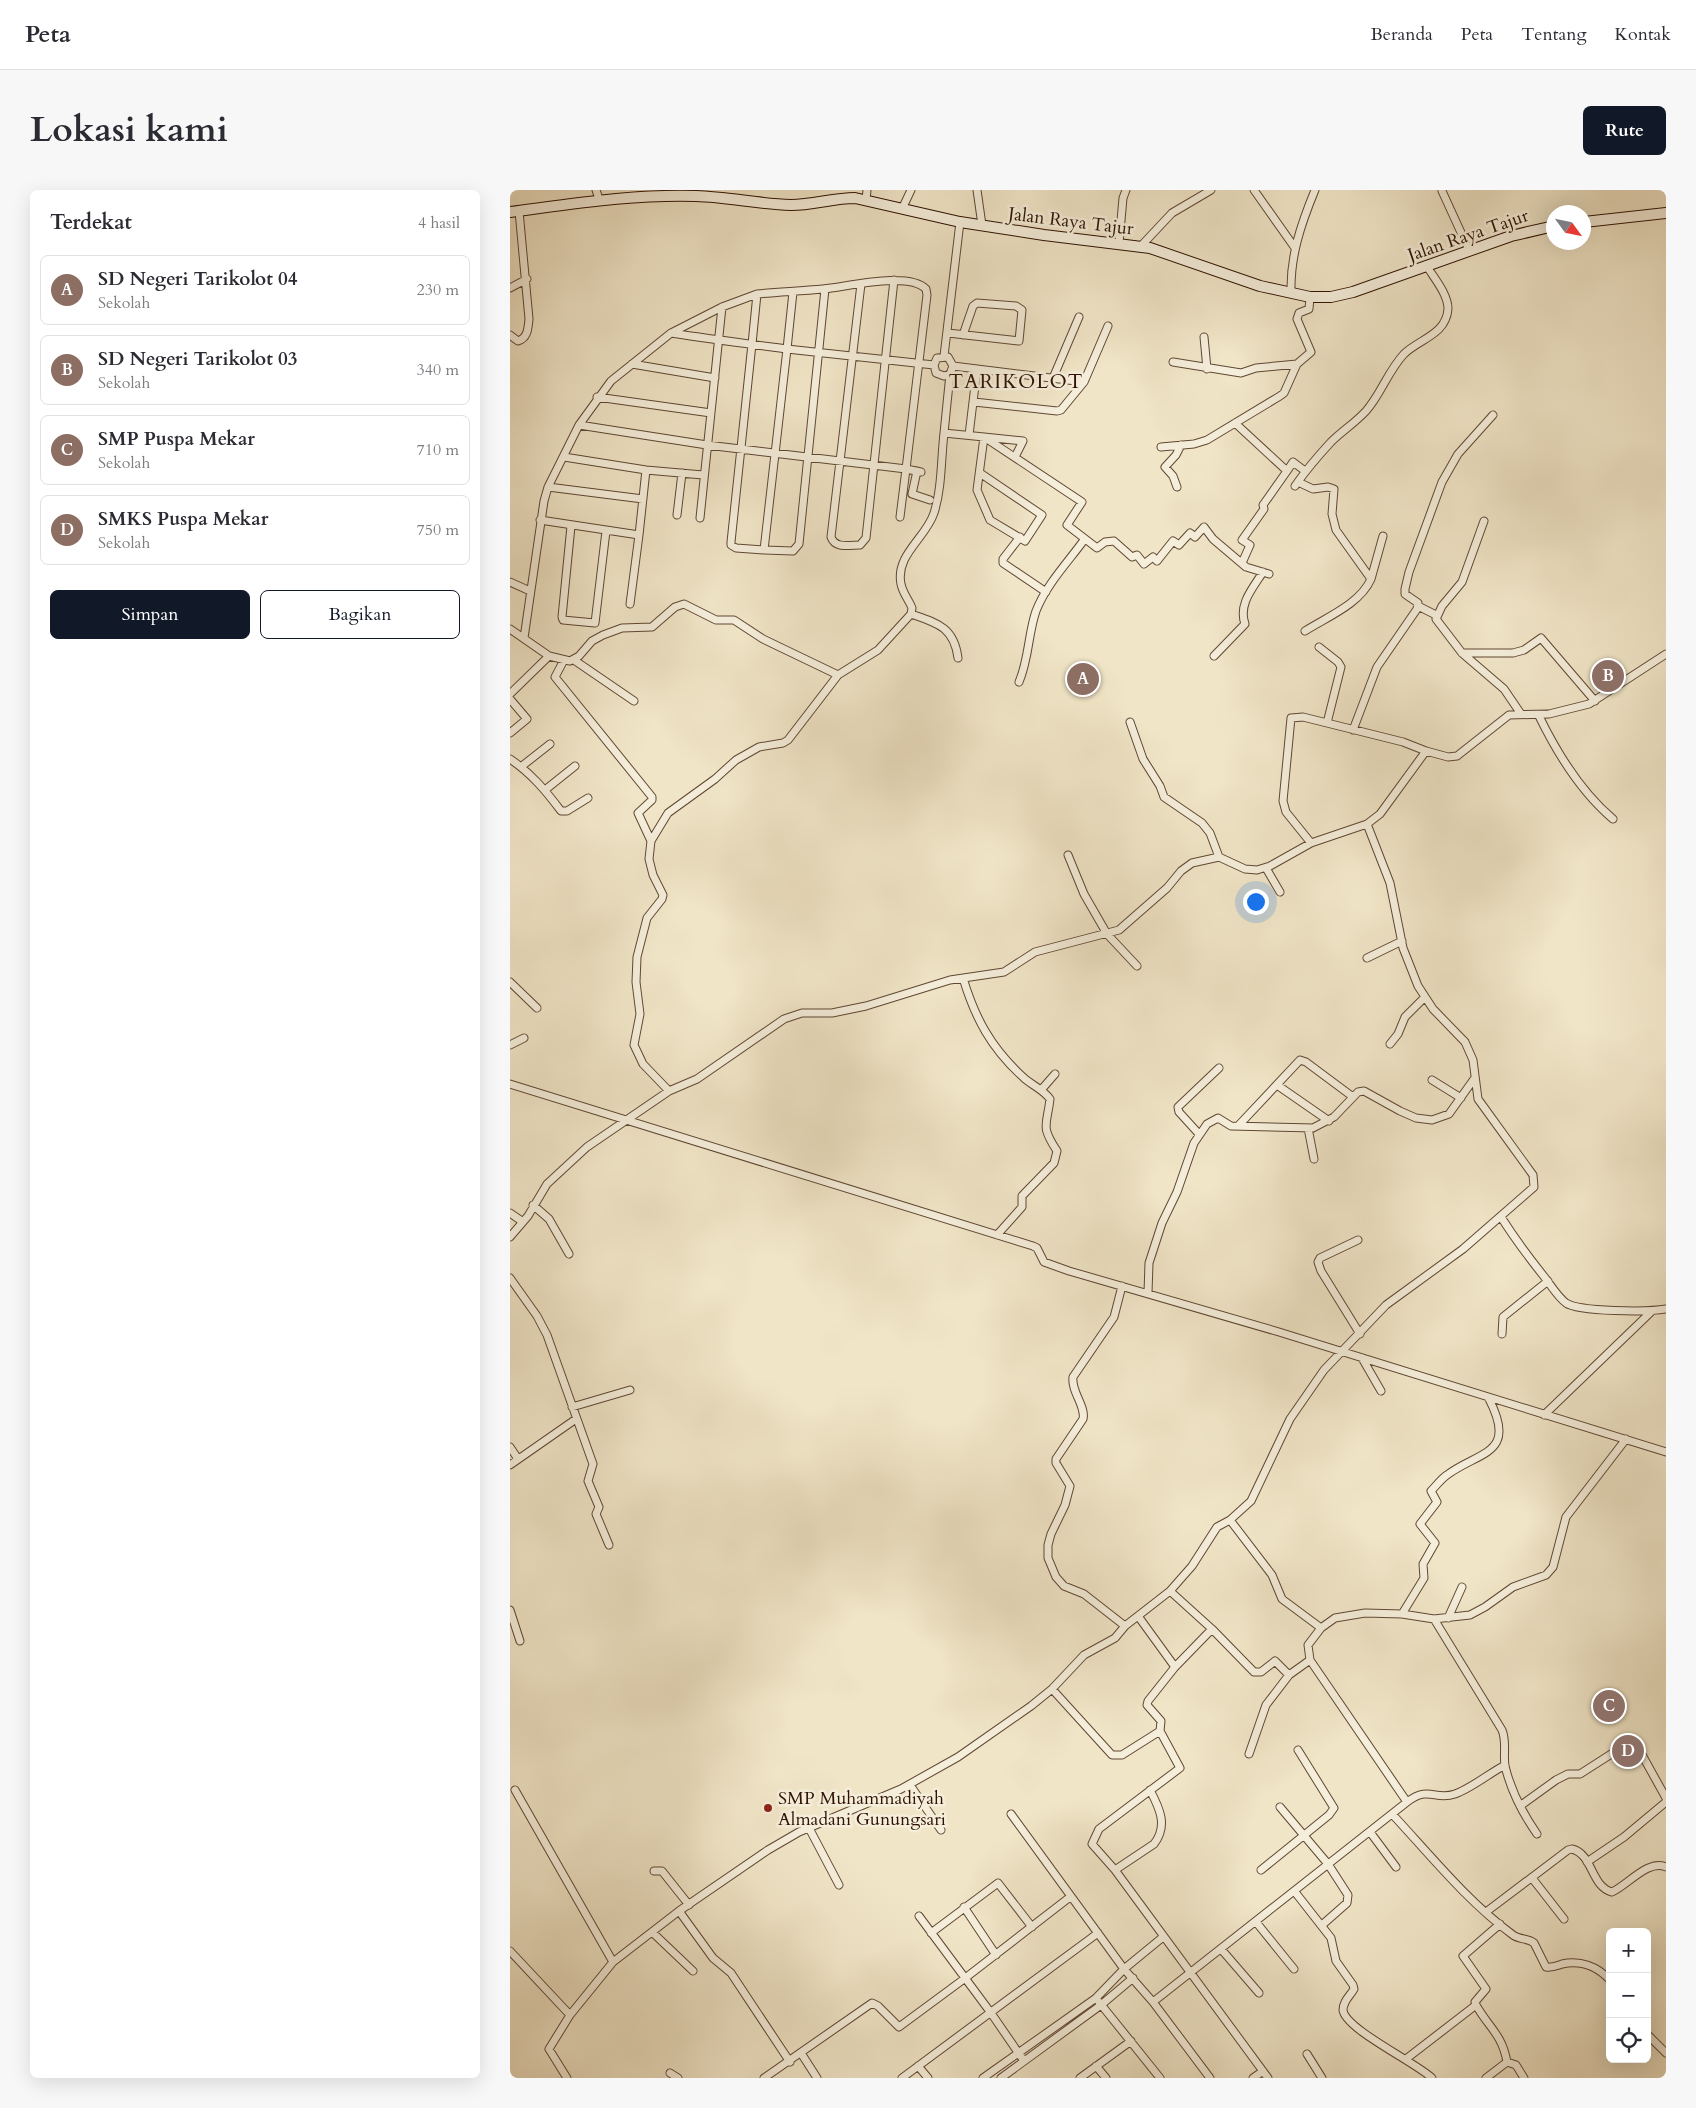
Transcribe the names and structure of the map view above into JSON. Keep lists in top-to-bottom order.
{
  "streets": {
    "main road": ["Jalan Raya Tajur"]
  },
  "districts": ["TARIKOLOT"],
  "places": ["SMP Muhammadiyah Almadani Gunungsari"],
  "north": "bottom right",
  "page": {
    "header": "Peta",
    "nav": [
      "Beranda",
      "Peta",
      "Tentang",
      "Kontak"
    ],
    "title": "Lokasi kami",
    "buttons": [
      "Rute",
      ["Simpan", "Bagikan"]
    ],
    "heading": ["Terdekat", "4 hasil"],
    "list": [
      {
        "mark": "A",
        "name": "SD Negeri Tarikolot 04",
        "note": "Sekolah",
        "value": "230 m"
      },
      {
        "mark": "B",
        "name": "SD Negeri Tarikolot 03",
        "note": "Sekolah",
        "value": "340 m"
      },
      {
        "mark": "C",
        "name": "SMP Puspa Mekar",
        "note": "Sekolah",
        "value": "710 m"
      },
      {
        "mark": "D",
        "name": "SMKS Puspa Mekar",
        "note": "Sekolah",
        "value": "750 m"
      }
    ],
    "pins": [
      "B",
      "A",
      "C",
      "D"
    ],
    "map_buttons": ["+", "−"]
  }
}
